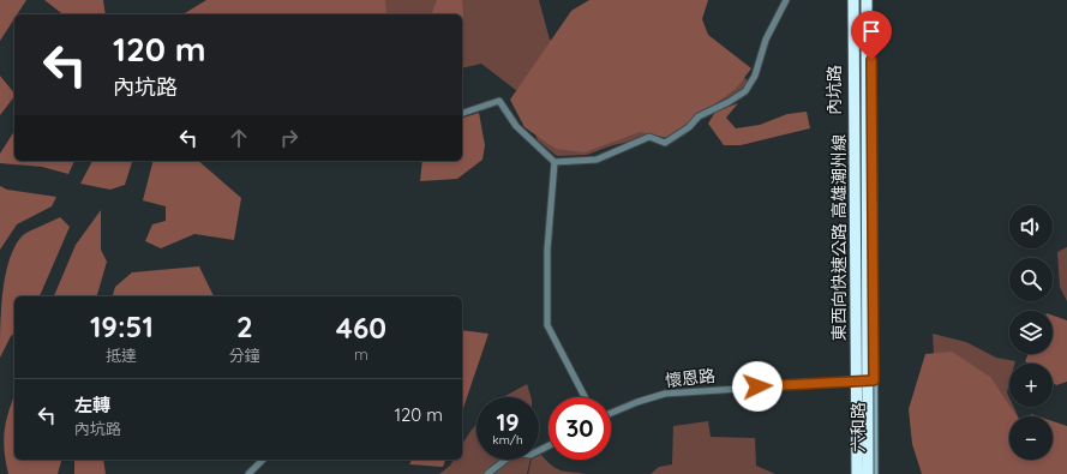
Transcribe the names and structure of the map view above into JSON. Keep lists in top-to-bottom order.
{
  "streets": {
    "highway": ["東西向快速公路 高雄潮州線"],
    "main road": ["內坑路", "六和路"],
    "street": ["懷恩路"]
  },
  "crossings": [
    ["內坑路", "懷恩路"],
    ["內坑路", "六和路"],
    ["懷恩路", "六和路"]
  ],
  "page": {
    "turn": ["120 m", "內坑路"],
    "map_buttons": ["+", "−"],
    "eta": [
      "19:51",
      "抵達",
      "2",
      "分鐘",
      "460",
      "m"
    ],
    "list": [
      {
        "name": "左轉",
        "note": "內坑路",
        "value": "120 m"
      }
    ],
    "speed": "19 km/h",
    "limit": "30"
  }
}
